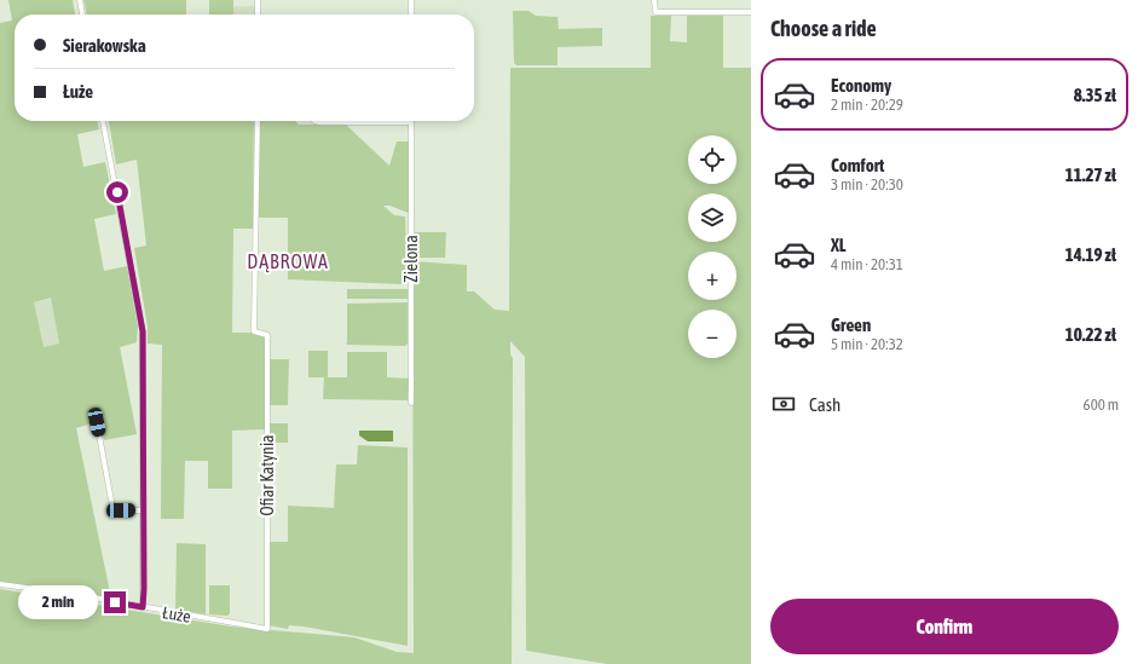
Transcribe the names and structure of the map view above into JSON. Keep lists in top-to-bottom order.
{
  "streets": {
    "street": ["Zielona", "Ofiar Katynia", "Łuże"]
  },
  "crossings": [
    ["Ofiar Katynia", "Łuże"]
  ],
  "districts": ["DĄBROWA"],
  "page": {
    "heading": "Choose a ride",
    "banner": ["Sierakowska", "Łuże"],
    "list": [
      {
        "name": "Economy",
        "note": "2 min · 20:29",
        "value": "8.35 zł"
      },
      {
        "name": "Comfort",
        "note": "3 min · 20:30",
        "value": "11.27 zł"
      },
      {
        "name": "XL",
        "note": "4 min · 20:31",
        "value": "14.19 zł"
      },
      {
        "name": "Green",
        "note": "5 min · 20:32",
        "value": "10.22 zł"
      }
    ],
    "map_buttons": ["+", "−"],
    "pay": ["Cash", "600 m"],
    "bubble": "2 min",
    "buttons": "Confirm"
  }
}
